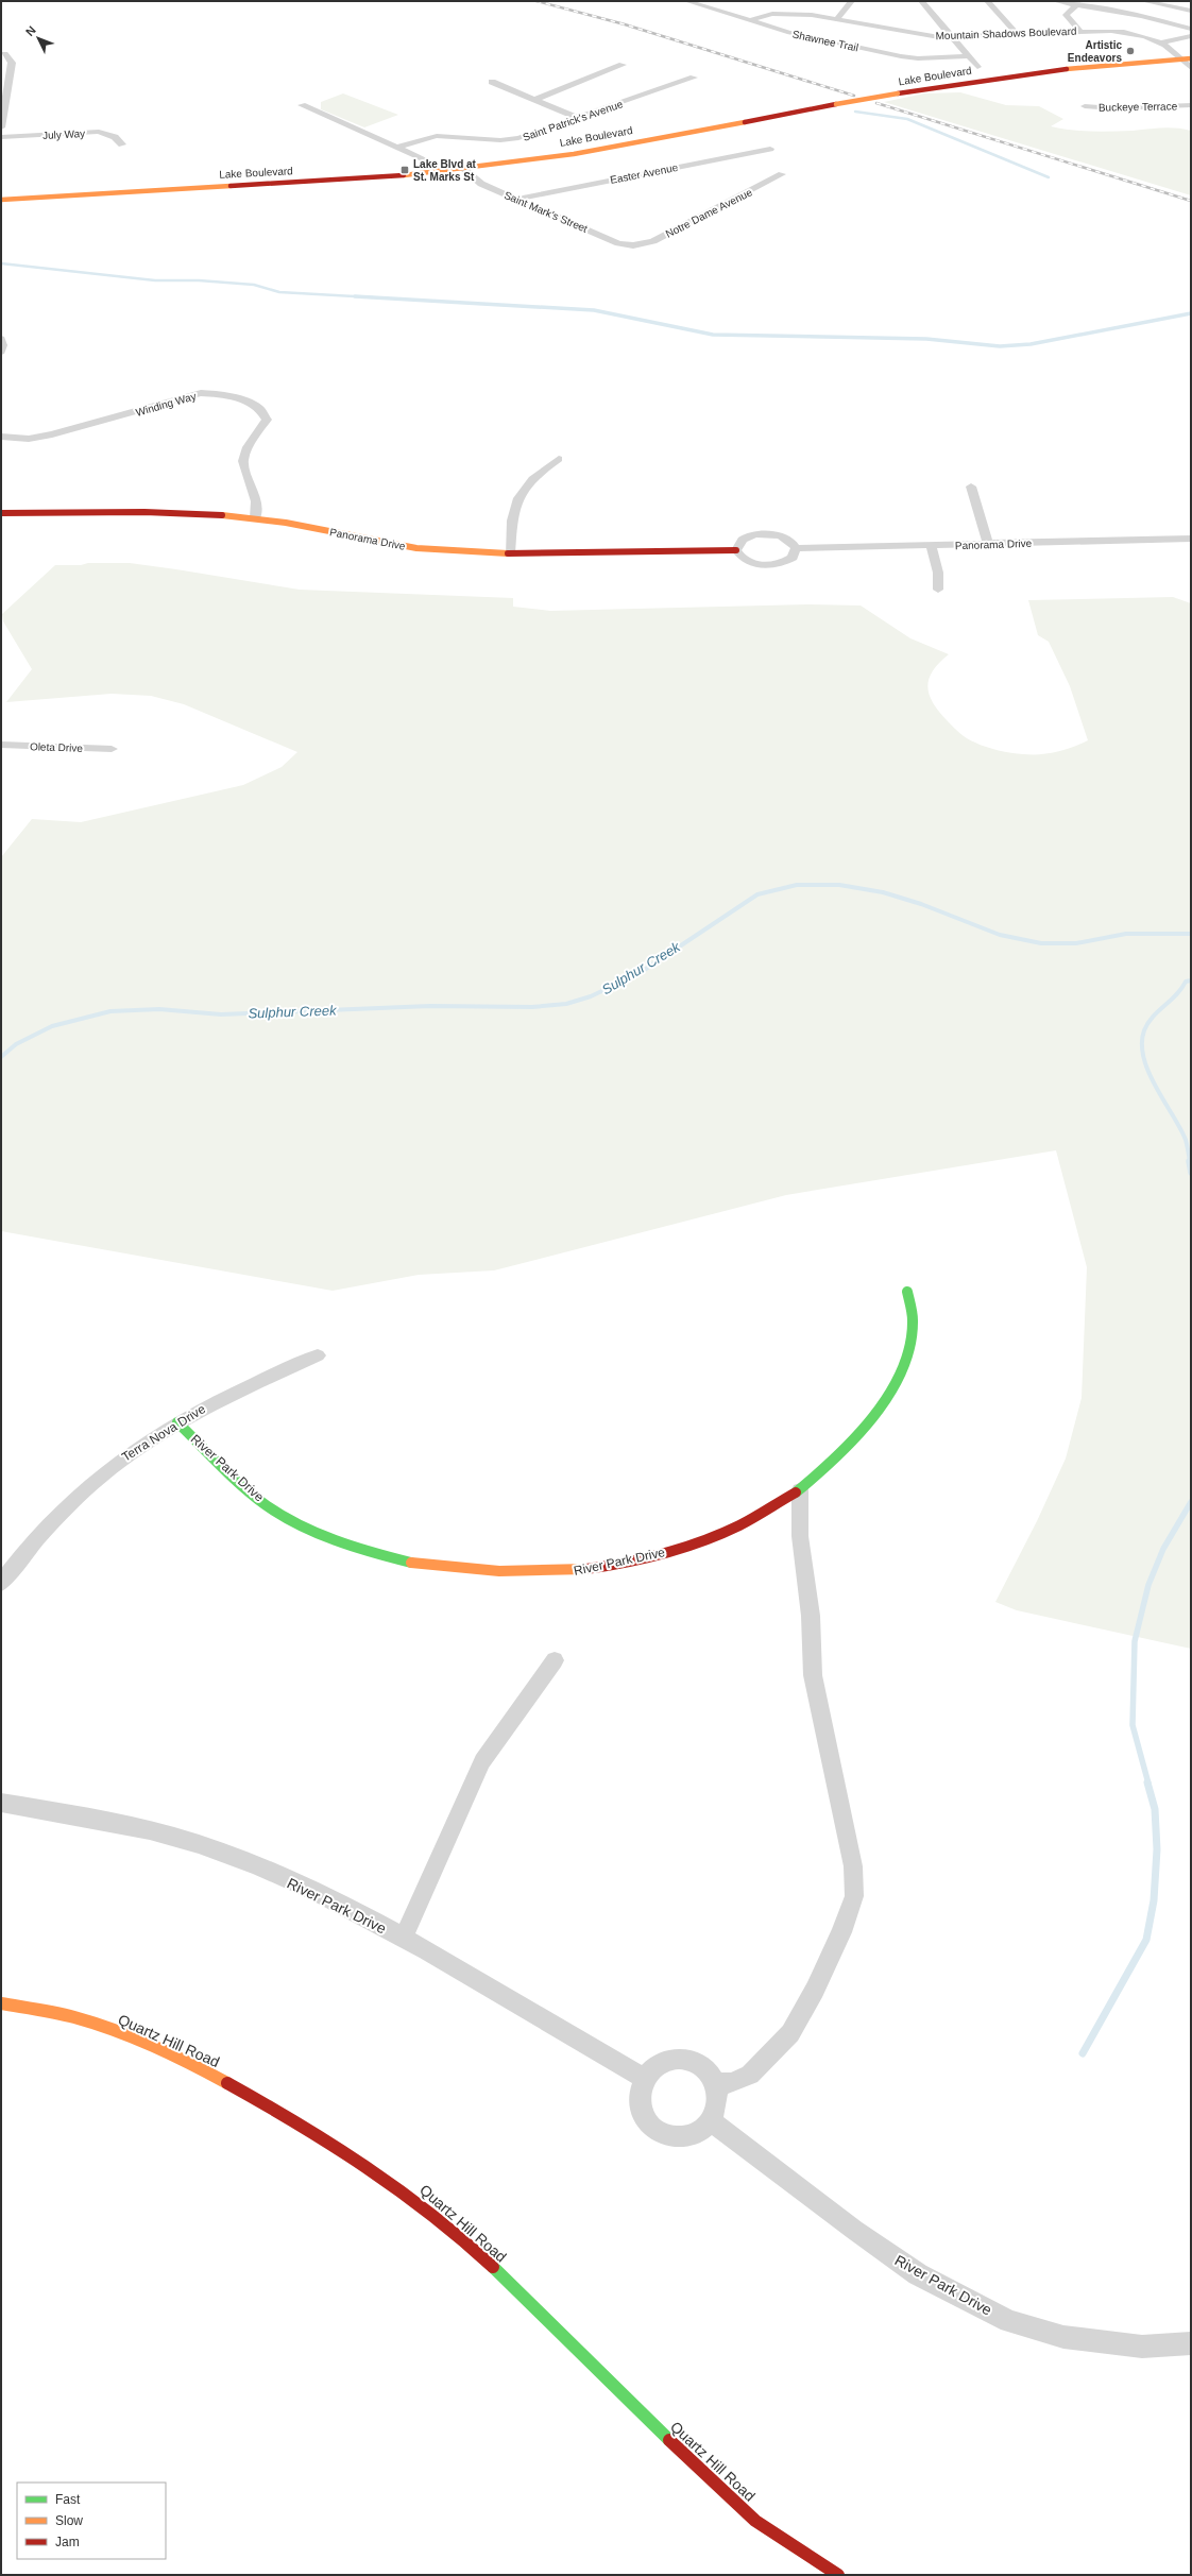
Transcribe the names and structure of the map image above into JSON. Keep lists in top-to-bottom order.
{
  "streets": {
    "street": [
      "Mountain Shadows Boulevard",
      "Shawnee Trail",
      "Lake Boulevard",
      "Buckeye Terrace",
      "Saint Patrick's Avenue",
      "July Way",
      "Easter Avenue",
      "Saint Mark's Street",
      "Notre Dame Avenue",
      "Winding Way",
      "Panorama Drive",
      "Oleta Drive",
      "Terra Nova Drive",
      "River Park Drive",
      "Quartz Hill Road"
    ]
  },
  "crossings": [
    ["Mountain Shadows Boulevard", "Shawnee Trail"],
    ["Mountain Shadows Boulevard", "Lake Boulevard"],
    ["Lake Boulevard", "Saint Mark's Street"],
    ["Easter Avenue", "Saint Mark's Street"],
    ["Saint Mark's Street", "Notre Dame Avenue"],
    ["Winding Way", "Panorama Drive"],
    ["Terra Nova Drive", "River Park Drive"]
  ],
  "water": ["Sulphur Creek"],
  "places": {
    "other": ["Artistic Endeavors"],
    "transit": ["Lake Blvd at St. Marks St"]
  },
  "legend": ["Fast", "Slow", "Jam"],
  "north": "top left"
}
